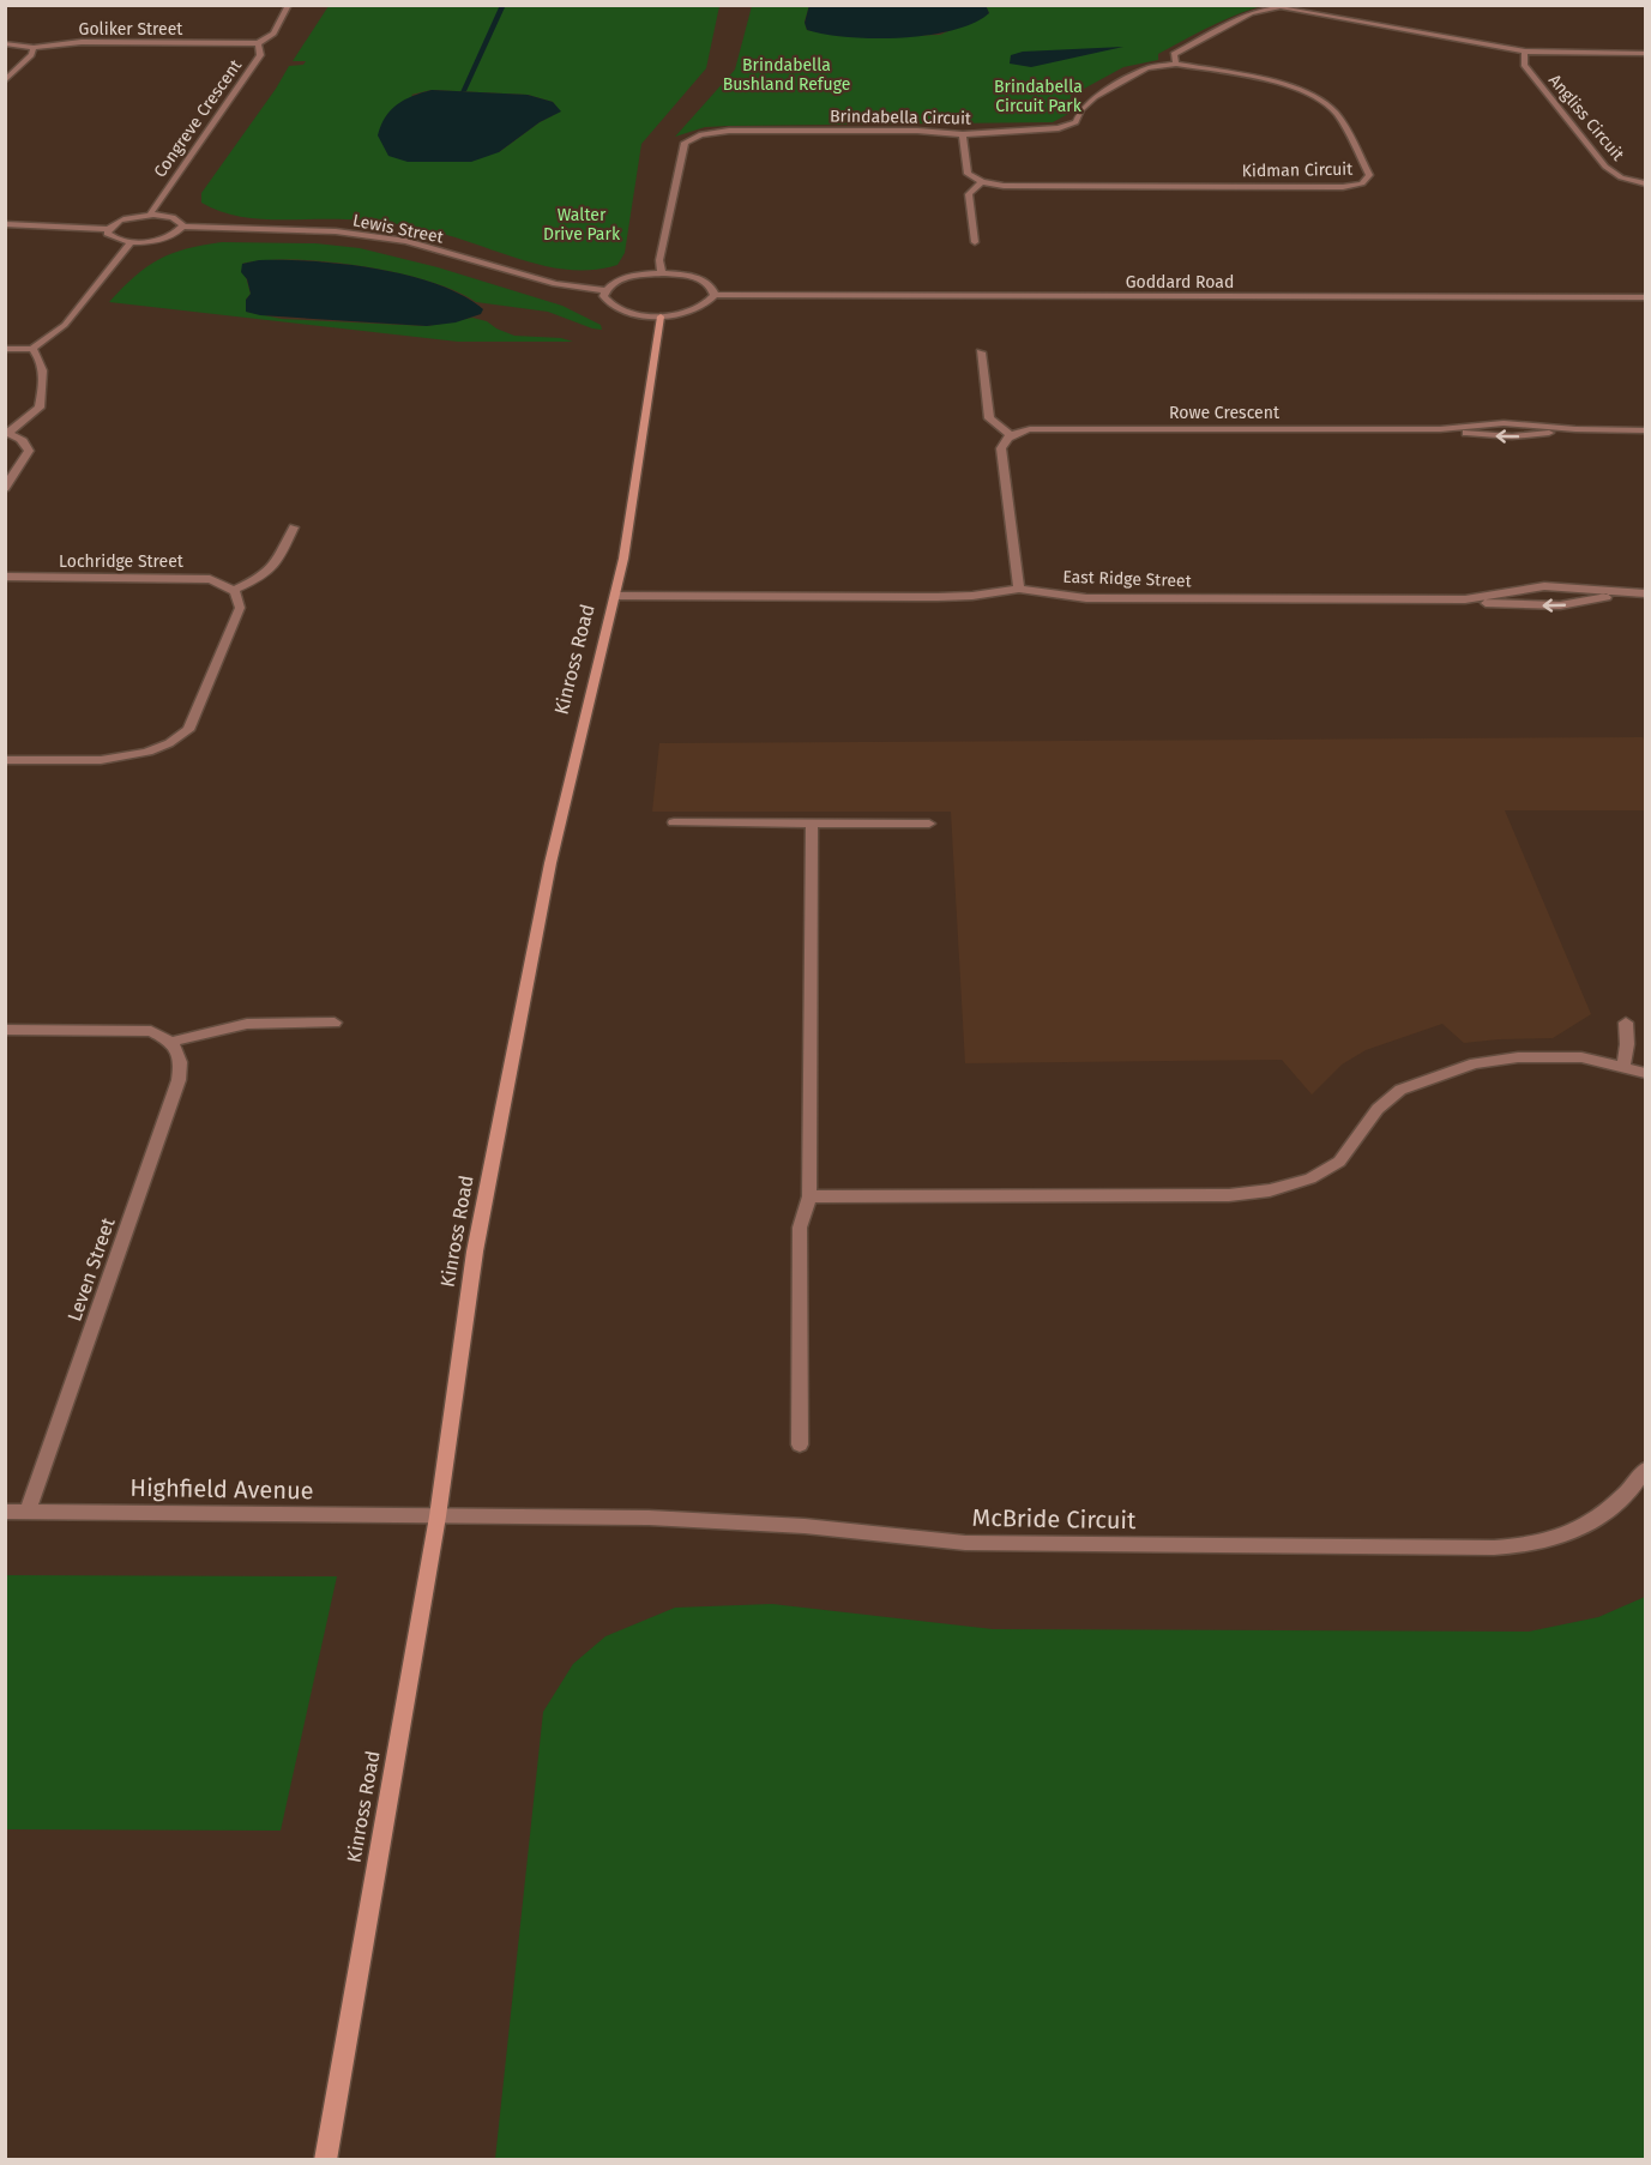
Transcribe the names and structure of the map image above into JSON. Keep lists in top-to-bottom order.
{
  "streets": {
    "street": [
      "Goliker Street",
      "Brindabella Circuit",
      "Angliss Circuit",
      "Congreve Crescent",
      "Kidman Circuit",
      "Lewis Street",
      "Goddard Road",
      "Rowe Crescent",
      "Lochridge Street",
      "East Ridge Street",
      "Kinross Road",
      "Leven Street",
      "Highfield Avenue",
      "McBride Circuit"
    ]
  },
  "crossings": [
    ["Goliker Street", "Congreve Crescent"],
    ["Brindabella Circuit", "Kidman Circuit"],
    ["East Ridge Street", "Kinross Road"],
    ["Kinross Road", "Highfield Avenue"],
    ["Kinross Road", "McBride Circuit"],
    ["Leven Street", "Highfield Avenue"],
    ["Highfield Avenue", "McBride Circuit"]
  ],
  "parks": ["Brindabella Bushland Refuge", "Brindabella Circuit Park", "Walter Drive Park"]
}
